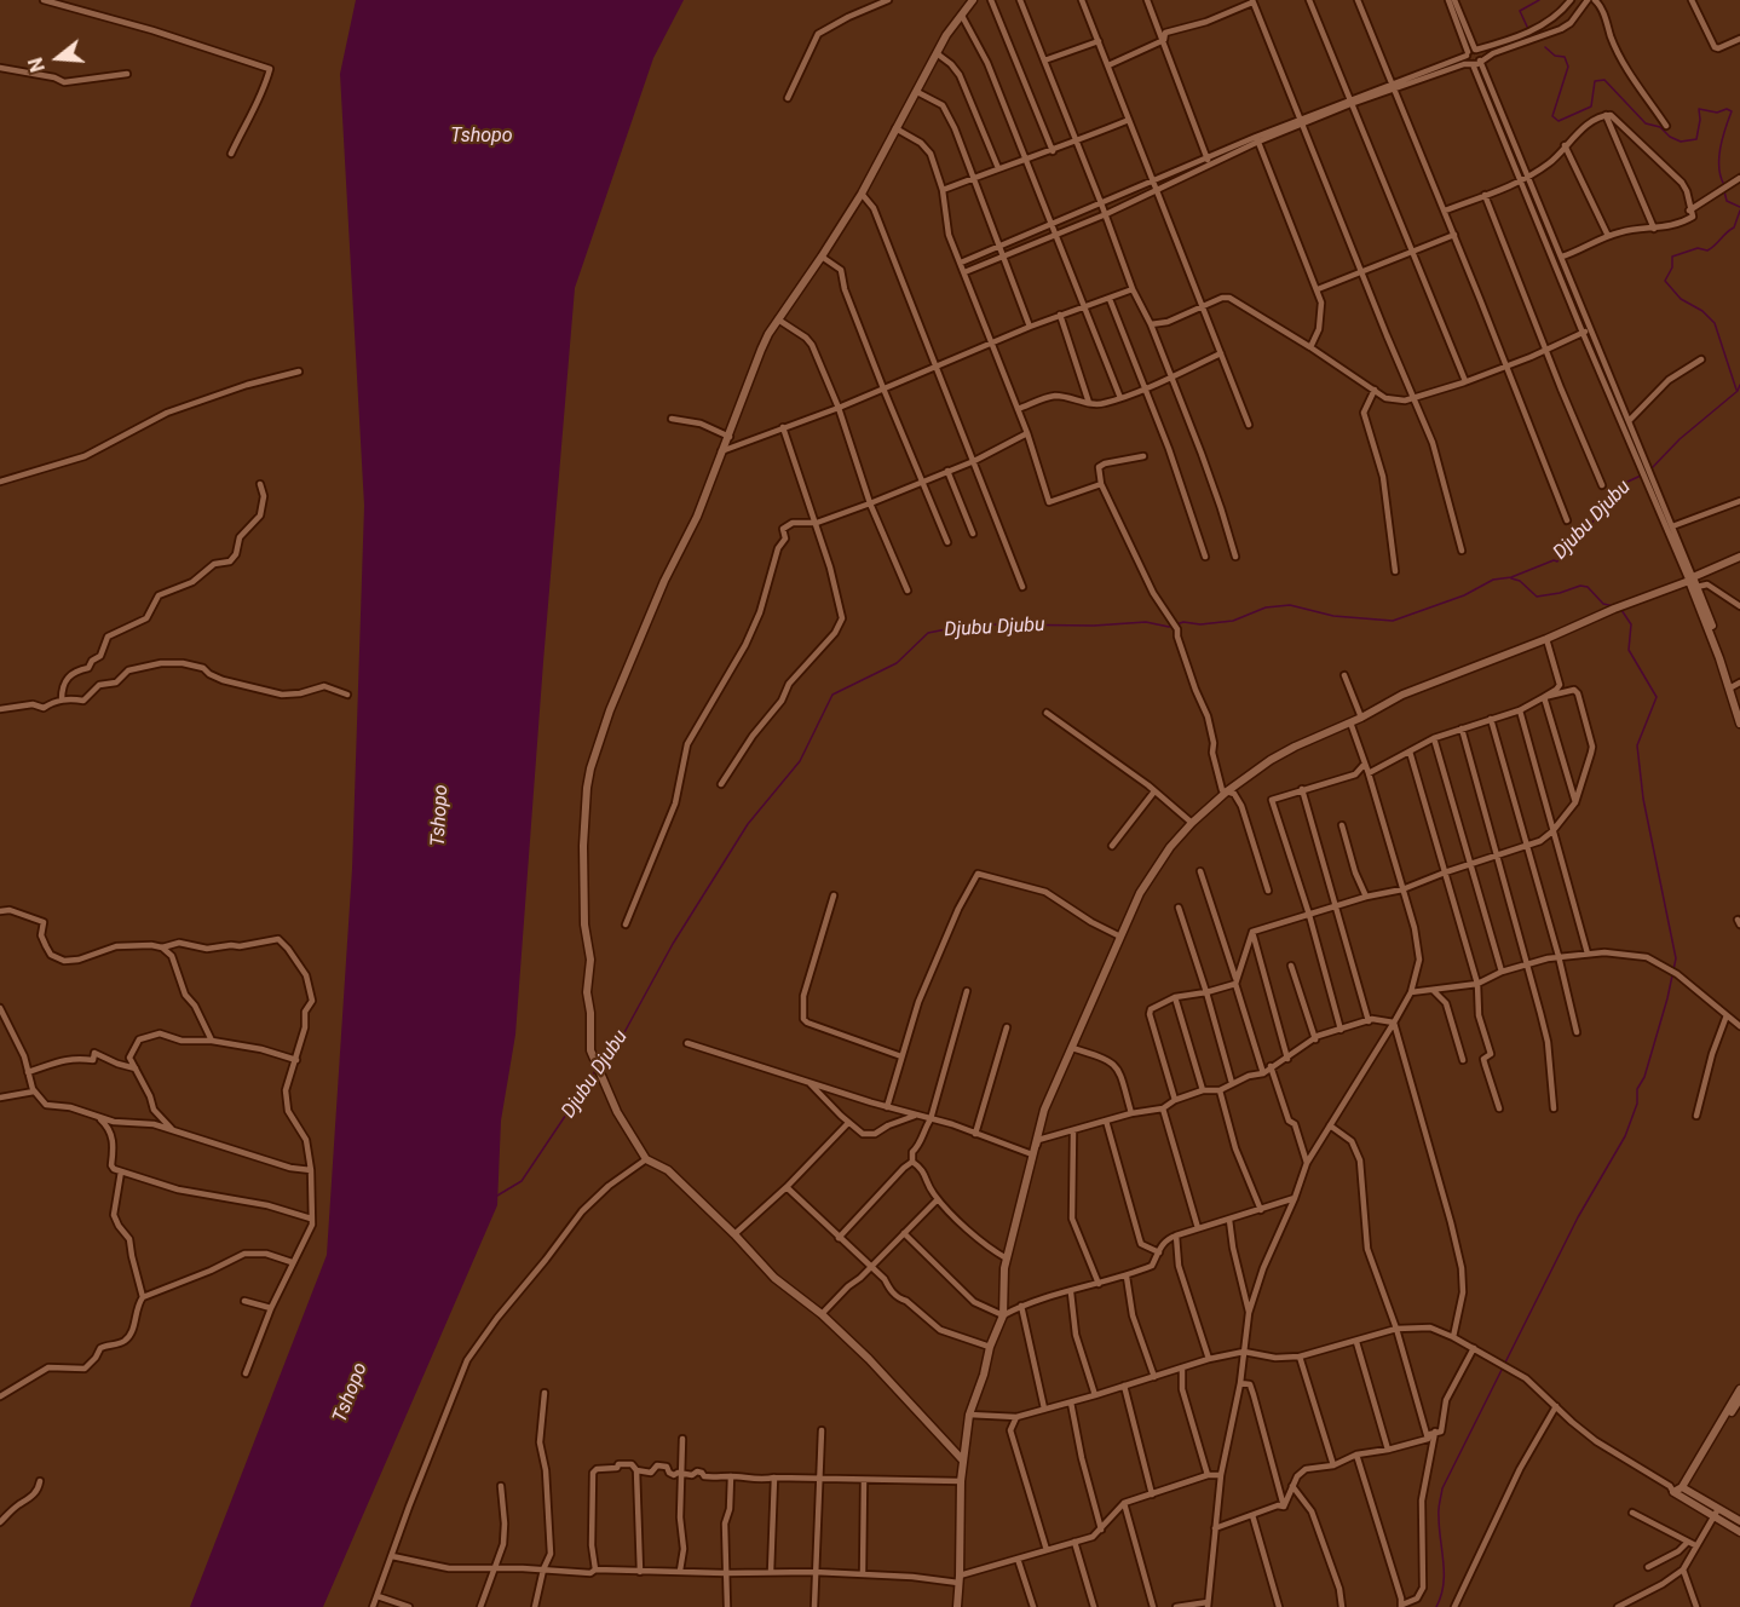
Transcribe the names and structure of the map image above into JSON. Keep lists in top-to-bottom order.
{
  "water": ["Tshopo", "Djubu Djubu"],
  "north": "left"
}
